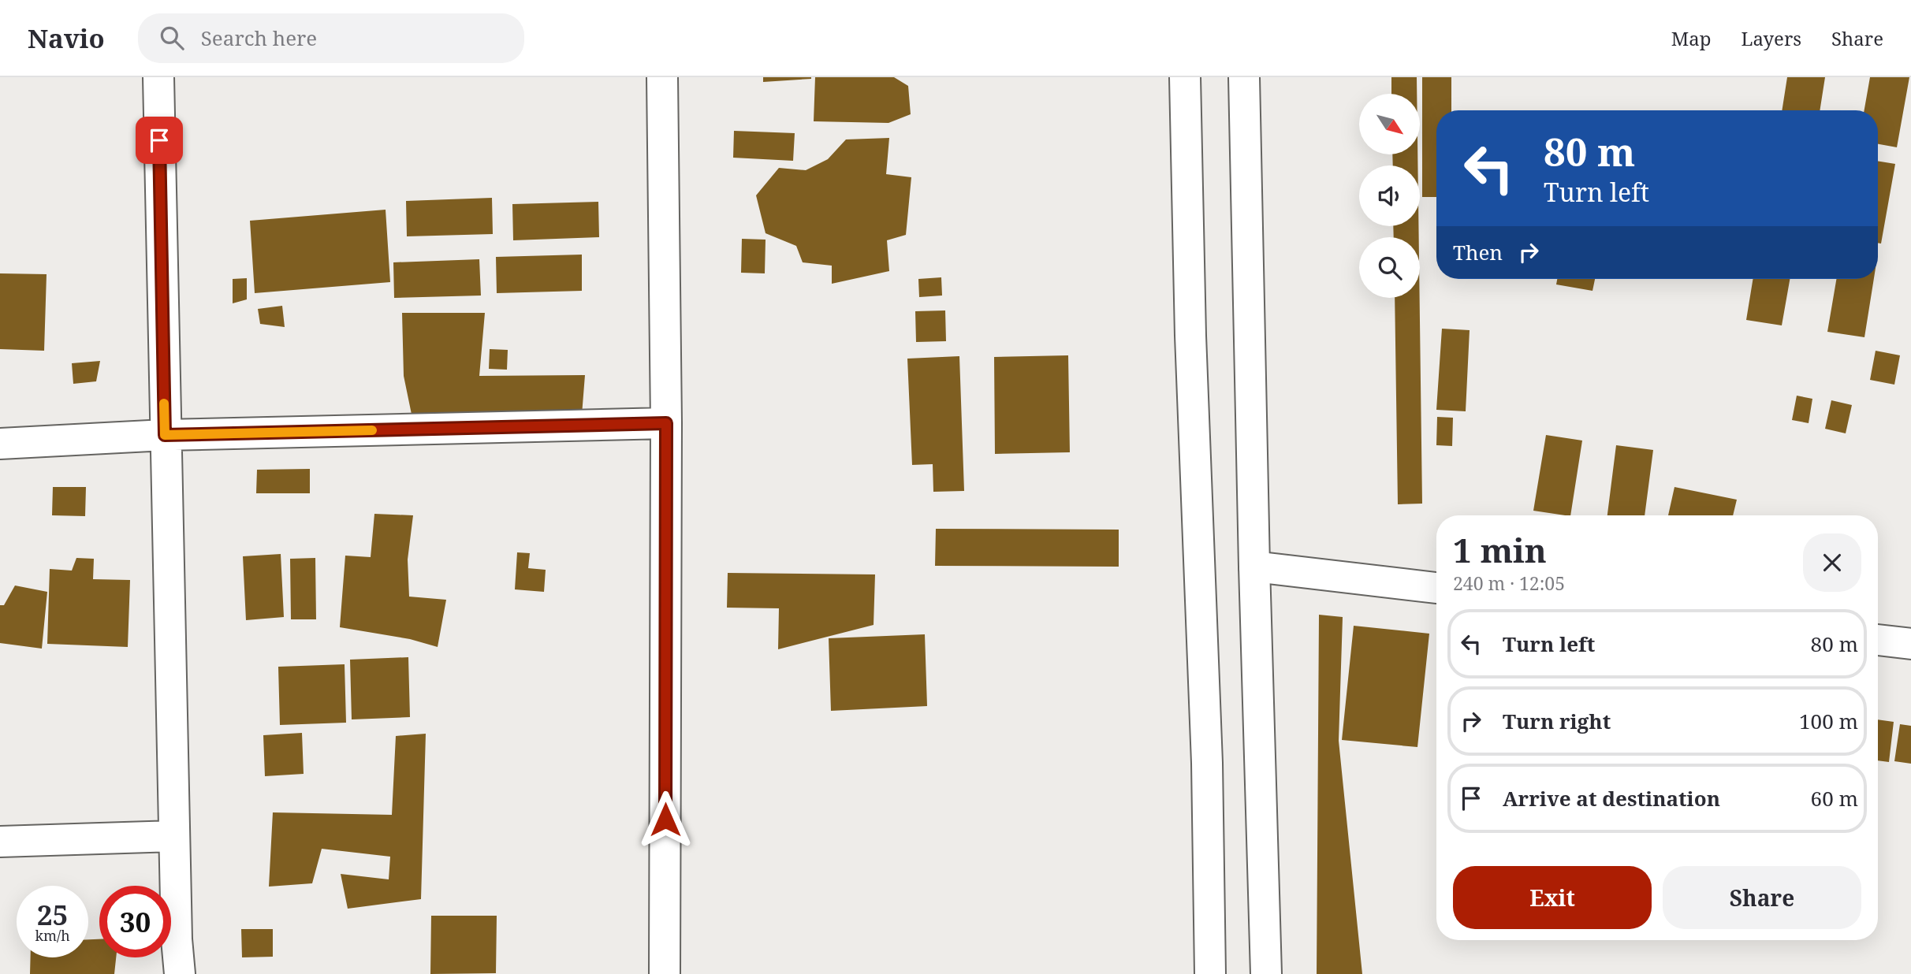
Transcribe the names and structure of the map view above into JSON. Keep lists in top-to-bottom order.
{
  "north": "bottom right",
  "page": {
    "header": "Navio",
    "search": "Search here",
    "nav": ["Map", "Layers", "Share"],
    "turn": ["80 m", "Turn left"],
    "then": "Then",
    "heading": ["1 min", "240 m · 12:05"],
    "list": [
      {
        "name": "Turn left",
        "value": "80 m"
      },
      {
        "name": "Turn right",
        "value": "100 m"
      },
      {
        "name": "Arrive at destination",
        "value": "60 m"
      }
    ],
    "buttons": ["Exit", "Share"],
    "speed": "25 km/h",
    "limit": "30"
  }
}
